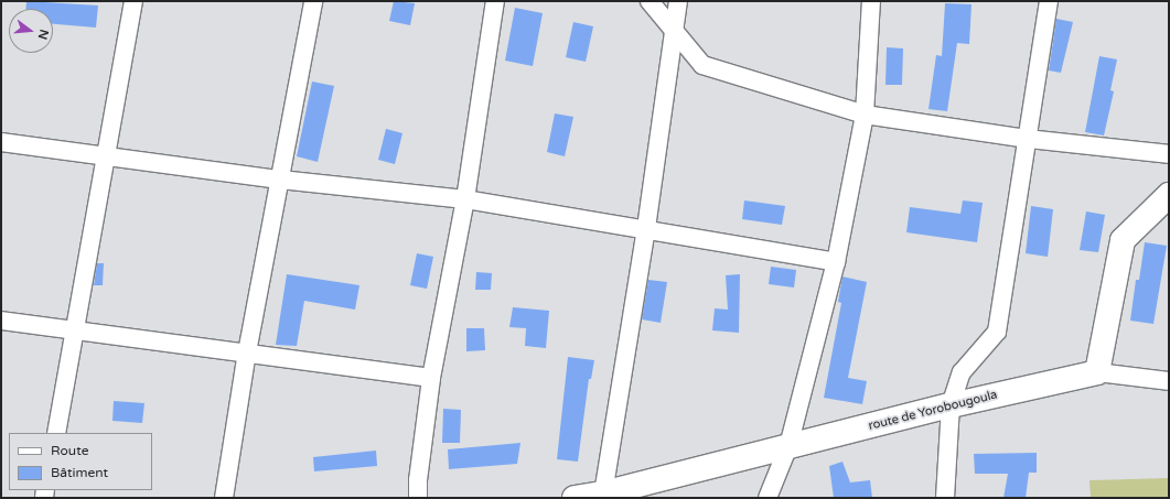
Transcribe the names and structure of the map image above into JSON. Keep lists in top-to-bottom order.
{
  "streets": {
    "main road": ["route de Yorobougoula"]
  },
  "legend": ["Route", "Bâtiment"],
  "north": "right"
}
